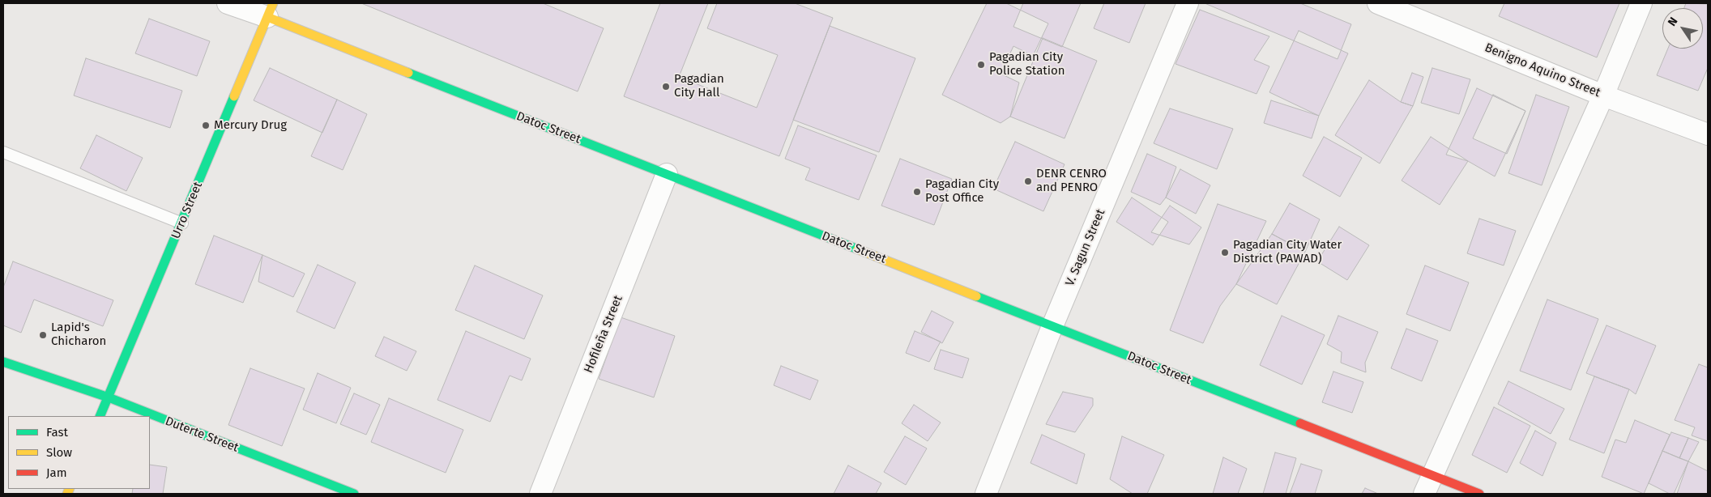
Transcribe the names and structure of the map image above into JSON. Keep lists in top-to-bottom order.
{
  "streets": {
    "street": [
      "Benigno Aquino Street",
      "Datoc Street",
      "Urro Street",
      "V. Sagun Street",
      "Hofileña Street",
      "Duterte Street"
    ]
  },
  "crossings": [
    ["Datoc Street", "Urro Street"],
    ["Datoc Street", "V. Sagun Street"],
    ["Datoc Street", "Hofileña Street"],
    ["Urro Street", "Duterte Street"]
  ],
  "places": [
    "Pagadian City Police Station",
    "Pagadian City Hall",
    "Mercury Drug",
    "DENR CENRO and PENRO",
    "Pagadian City Post Office",
    "Pagadian City Water District (PAWAD)",
    "Lapid's Chicharon"
  ],
  "legend": ["Fast", "Slow", "Jam"],
  "north": "top left"
}
